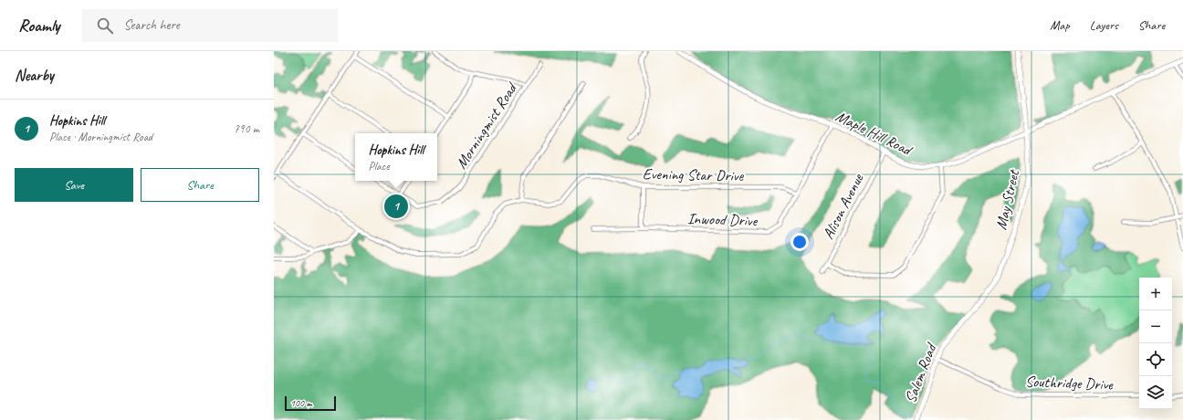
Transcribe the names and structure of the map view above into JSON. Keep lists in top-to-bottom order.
{
  "streets": {
    "street": [
      "Morningmist Road",
      "Maple Hill Road",
      "Evening Star Drive",
      "May Street",
      "Alison Avenue",
      "Inwood Drive",
      "Salem Road",
      "Southridge Drive"
    ]
  },
  "crossings": [
    ["Maple Hill Road", "May Street"],
    ["Maple Hill Road", "Alison Avenue"],
    ["Maple Hill Road", "Inwood Drive"],
    ["Evening Star Drive", "Inwood Drive"],
    ["May Street", "Salem Road"],
    ["Salem Road", "Southridge Drive"]
  ],
  "scale_bar": "100 m",
  "page": {
    "header": "Roamly",
    "search": "Search here",
    "nav": ["Map", "Layers", "Share"],
    "heading": "Nearby",
    "list": [
      {
        "mark": "1",
        "name": "Hopkins Hill",
        "note": "Place · Morningmist Road",
        "value": "790 m"
      }
    ],
    "popup": ["Hopkins Hill", "Place"],
    "buttons": ["Save", "Share"],
    "pins": "1",
    "map_buttons": ["+", "−"],
    "scale": "100 m"
  }
}
